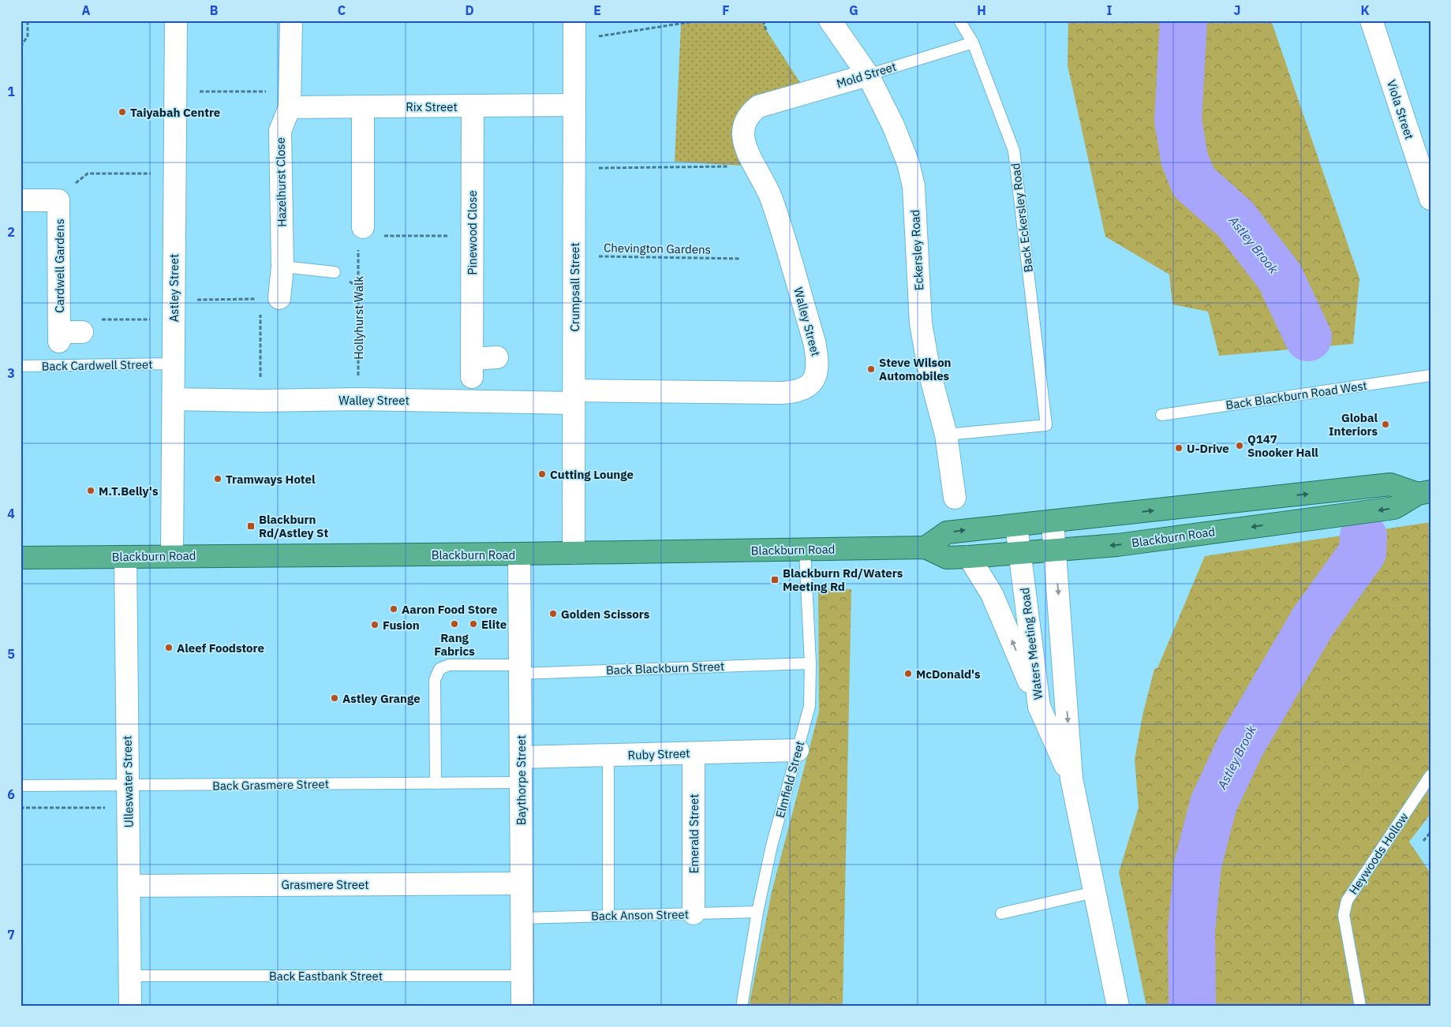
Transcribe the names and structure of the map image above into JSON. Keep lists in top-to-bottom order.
{
  "streets": {
    "highway": ["Blackburn Road"],
    "street": [
      "Mold Street",
      "Rix Street",
      "Viola Street",
      "Hazelhurst Close",
      "Pinewood Close",
      "Eckersley Road",
      "Cardwell Gardens",
      "Crumpsall Street",
      "Astley Street",
      "Walley Street",
      "Waters Meeting Road",
      "Ruby Street",
      "Baythorpe Street",
      "Ulleswater Street",
      "Emerald Street",
      "Grasmere Street"
    ],
    "lane": [
      "Back Eckersley Road",
      "Back Cardwell Street",
      "Back Blackburn Road West",
      "Back Blackburn Street",
      "Elmfield Street",
      "Back Grasmere Street",
      "Heywoods Hollow",
      "Back Anson Street",
      "Back Eastbank Street"
    ],
    "path": ["Chevington Gardens", "Hollyhurst Walk"]
  },
  "crossings": [
    ["Mold Street", "Back Eckersley Road"],
    ["Mold Street", "Eckersley Road"],
    ["Mold Street", "Walley Street"],
    ["Rix Street", "Hazelhurst Close"],
    ["Rix Street", "Pinewood Close"],
    ["Rix Street", "Crumpsall Street"],
    ["Back Eckersley Road", "Eckersley Road"],
    ["Chevington Gardens", "Crumpsall Street"],
    ["Crumpsall Street", "Walley Street"],
    ["Crumpsall Street", "Blackburn Road"],
    ["Astley Street", "Walley Street"],
    ["Astley Street", "Back Cardwell Street"],
    ["Astley Street", "Blackburn Road"],
    ["Hollyhurst Walk", "Walley Street"],
    ["Blackburn Road", "Waters Meeting Road"],
    ["Blackburn Road", "Elmfield Street"],
    ["Blackburn Road", "Baythorpe Street"],
    ["Blackburn Road", "Ulleswater Street"],
    ["Back Blackburn Street", "Elmfield Street"],
    ["Back Blackburn Street", "Baythorpe Street"],
    ["Back Blackburn Street", "Back Grasmere Street"],
    ["Ruby Street", "Elmfield Street"],
    ["Ruby Street", "Baythorpe Street"],
    ["Ruby Street", "Emerald Street"],
    ["Elmfield Street", "Back Anson Street"],
    ["Baythorpe Street", "Back Grasmere Street"],
    ["Baythorpe Street", "Grasmere Street"],
    ["Baythorpe Street", "Back Anson Street"],
    ["Baythorpe Street", "Back Eastbank Street"],
    ["Ulleswater Street", "Back Grasmere Street"],
    ["Ulleswater Street", "Grasmere Street"],
    ["Ulleswater Street", "Back Eastbank Street"],
    ["Emerald Street", "Back Anson Street"]
  ],
  "water": ["Astley Brook"],
  "places": {
    "other": [
      "Taiyabah Centre",
      "Steve Wilson Automobiles",
      "Global Interiors",
      "Q147 Snooker Hall",
      "U-Drive",
      "Cutting Lounge",
      "Tramways Hotel",
      "M.T.Belly's",
      "Aaron Food Store",
      "Golden Scissors",
      "Rang Fabrics",
      "Elite",
      "Fusion",
      "Aleef Foodstore",
      "McDonald's",
      "Astley Grange"
    ],
    "transit": ["Blackburn Rd/Astley St", "Blackburn Rd/Waters Meeting Rd"]
  },
  "grid": {
    "columns": [
      "A",
      "B",
      "C",
      "D",
      "E",
      "F",
      "G",
      "H",
      "I",
      "J",
      "K"
    ],
    "rows": [
      "1",
      "2",
      "3",
      "4",
      "5",
      "6",
      "7"
    ]
  }
}
